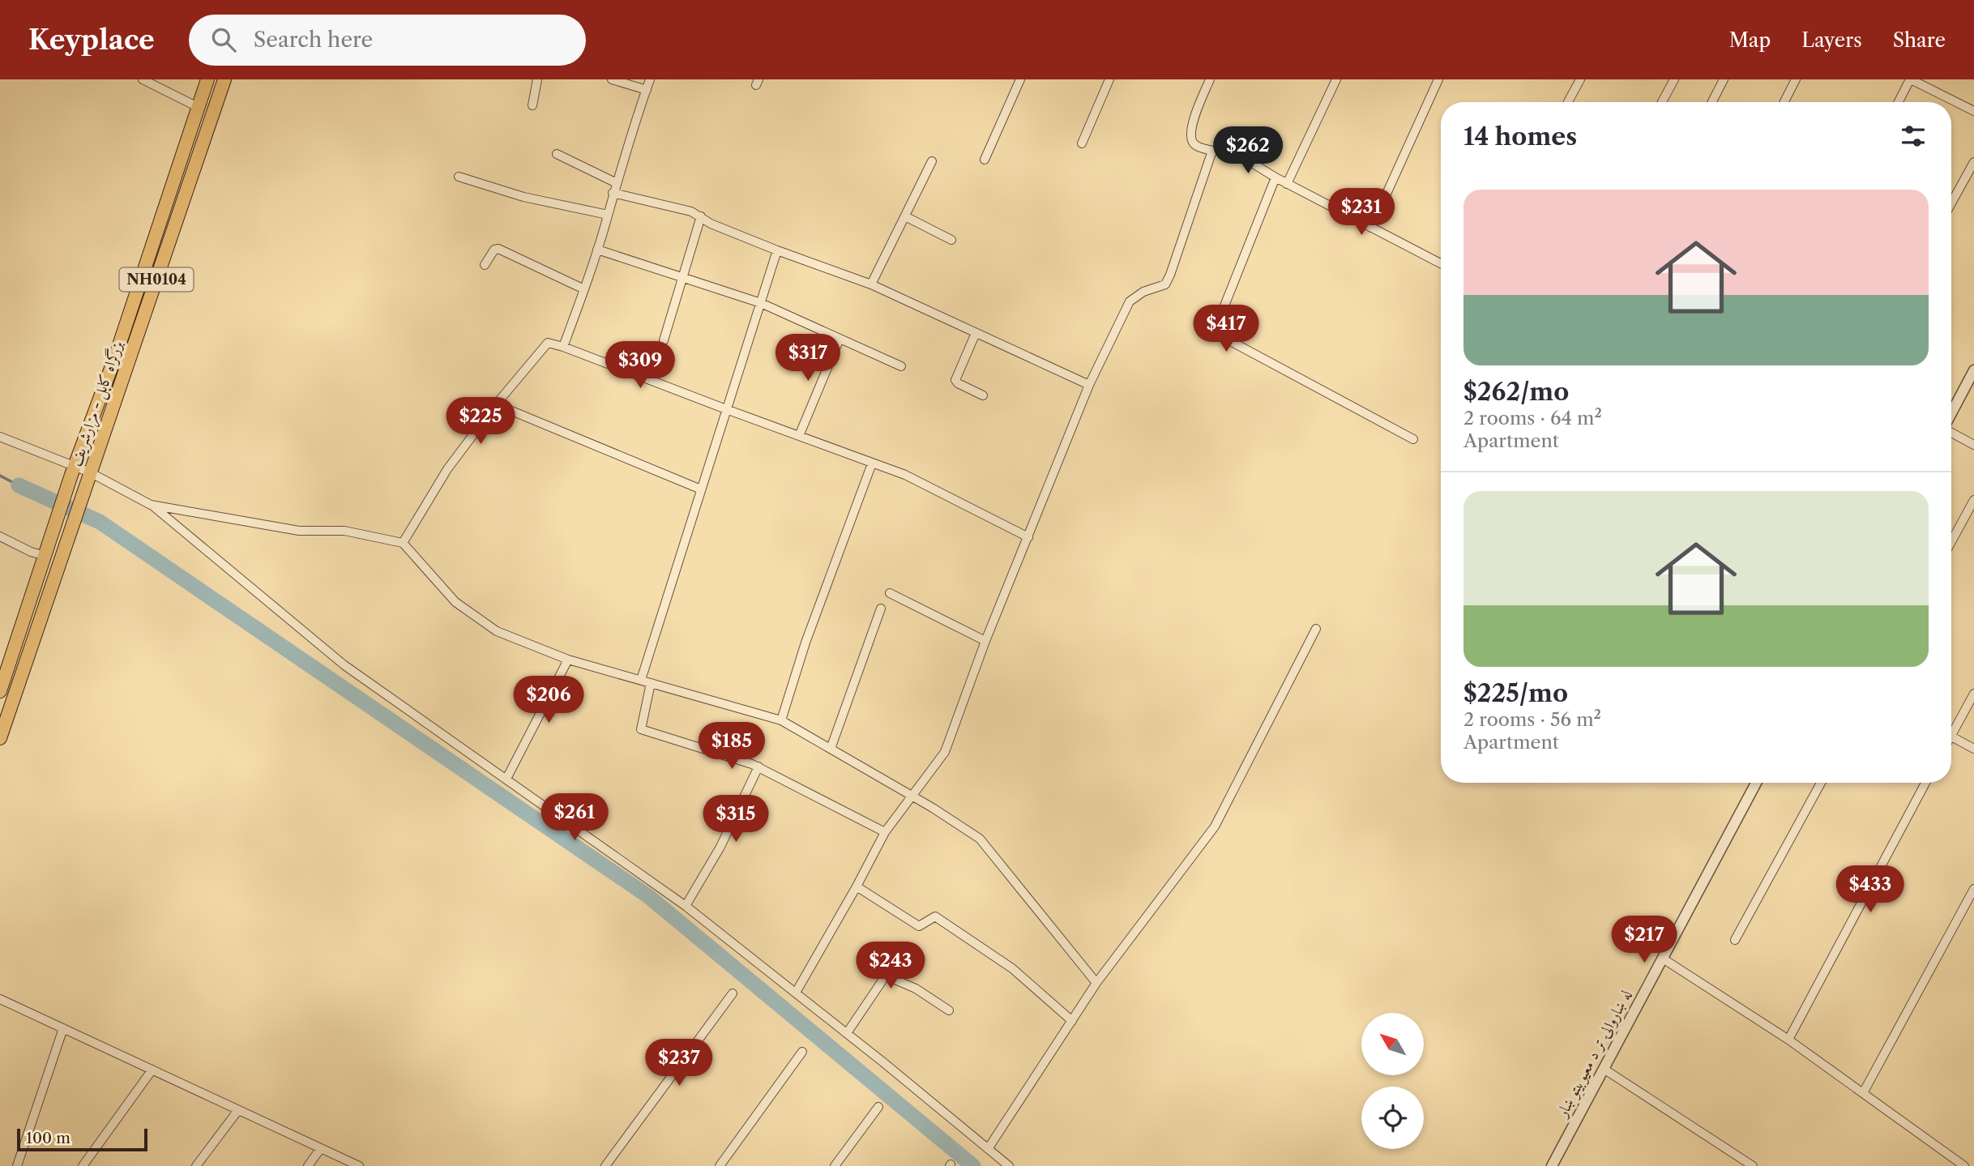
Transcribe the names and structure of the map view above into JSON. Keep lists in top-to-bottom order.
{
  "streets": {
    "highway": ["NH0104", "بزرگراه کابل - مزارشریف"],
    "street": ["له ښاروالۍ تر د معیوبیتو ښار"]
  },
  "scale_bar": "100 m",
  "north": "top left",
  "page": {
    "header": "Keyplace",
    "search": "Search here",
    "nav": ["Map", "Layers", "Share"],
    "heading": "14 homes",
    "price": [
      "$262",
      "$231",
      "$417",
      "$317",
      "$309",
      "$225",
      "$206",
      "$185",
      "$261",
      "$315",
      "$433",
      "$217",
      "$243",
      "$237"
    ],
    "list": [
      {
        "name": "$262/mo",
        "note": "2 rooms · 64 m² · Apartment"
      },
      {
        "name": "$225/mo",
        "note": "2 rooms · 56 m² · Apartment"
      }
    ],
    "scale": "100 m"
  }
}
